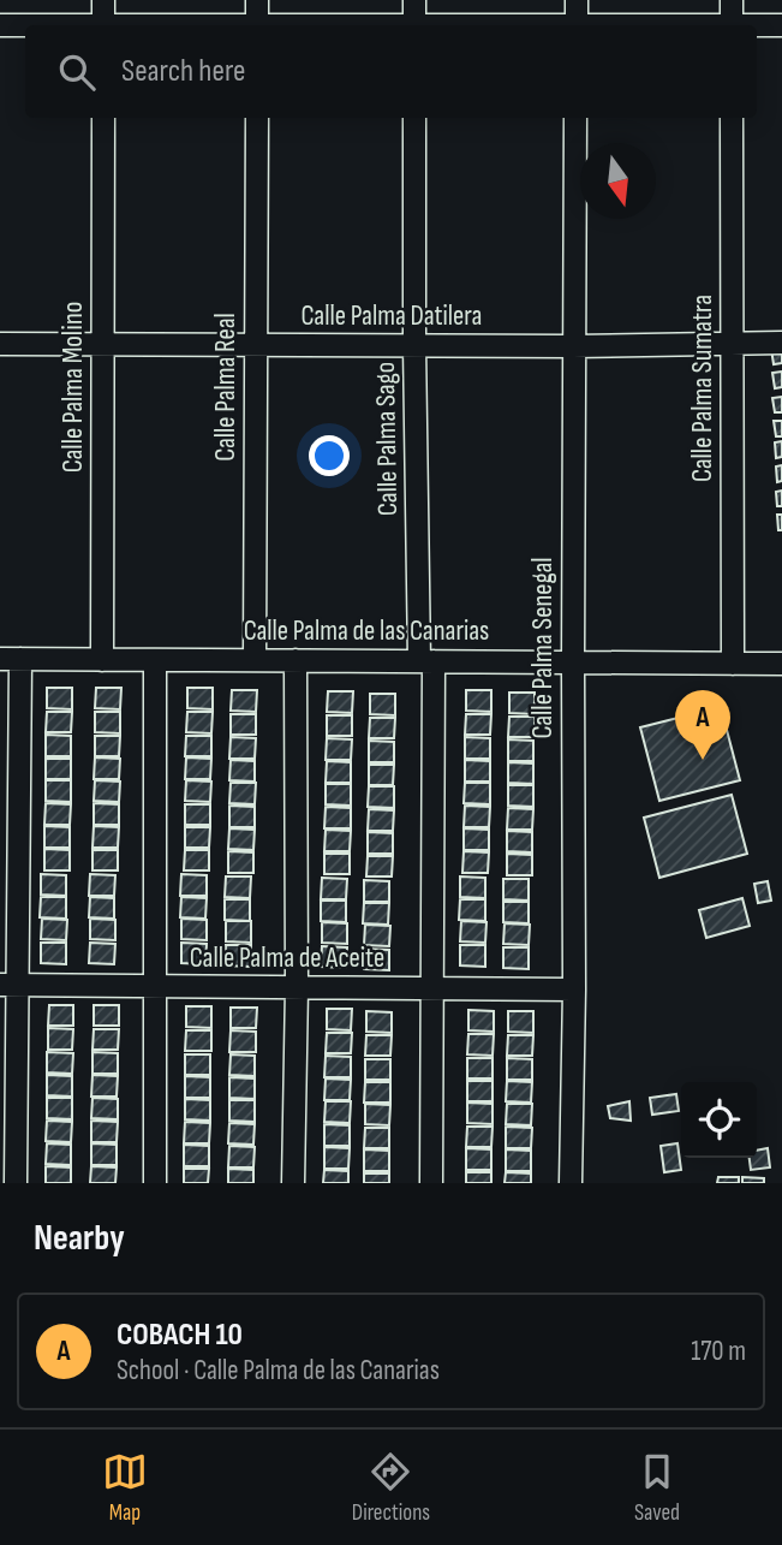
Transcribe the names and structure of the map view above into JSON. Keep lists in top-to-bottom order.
{
  "streets": {
    "street": [
      "Calle Palma Datilera",
      "Calle Palma Molino",
      "Calle Palma Real",
      "Calle Palma Sumatra",
      "Calle Palma Sago",
      "Calle Palma de las Canarias",
      "Calle Palma Senegal",
      "Calle Palma de Aceite"
    ]
  },
  "crossings": [
    ["Calle Palma Datilera", "Calle Palma Molino"],
    ["Calle Palma Datilera", "Calle Palma Real"],
    ["Calle Palma Datilera", "Calle Palma Sumatra"],
    ["Calle Palma Datilera", "Calle Palma Sago"],
    ["Calle Palma Datilera", "Calle Palma Senegal"],
    ["Calle Palma Molino", "Calle Palma de las Canarias"],
    ["Calle Palma Real", "Calle Palma de las Canarias"],
    ["Calle Palma Sumatra", "Calle Palma de las Canarias"],
    ["Calle Palma Sago", "Calle Palma de las Canarias"],
    ["Calle Palma Sago", "Calle Palma de Aceite"],
    ["Calle Palma de las Canarias", "Calle Palma Senegal"],
    ["Calle Palma Senegal", "Calle Palma de Aceite"]
  ],
  "north": "bottom",
  "page": {
    "search": "Search here",
    "pins": "A",
    "heading": "Nearby",
    "list": [
      {
        "mark": "A",
        "name": "COBACH 10",
        "note": "School · Calle Palma de las Canarias",
        "value": "170 m"
      }
    ],
    "nav": ["Map", "Directions", "Saved"]
  }
}
